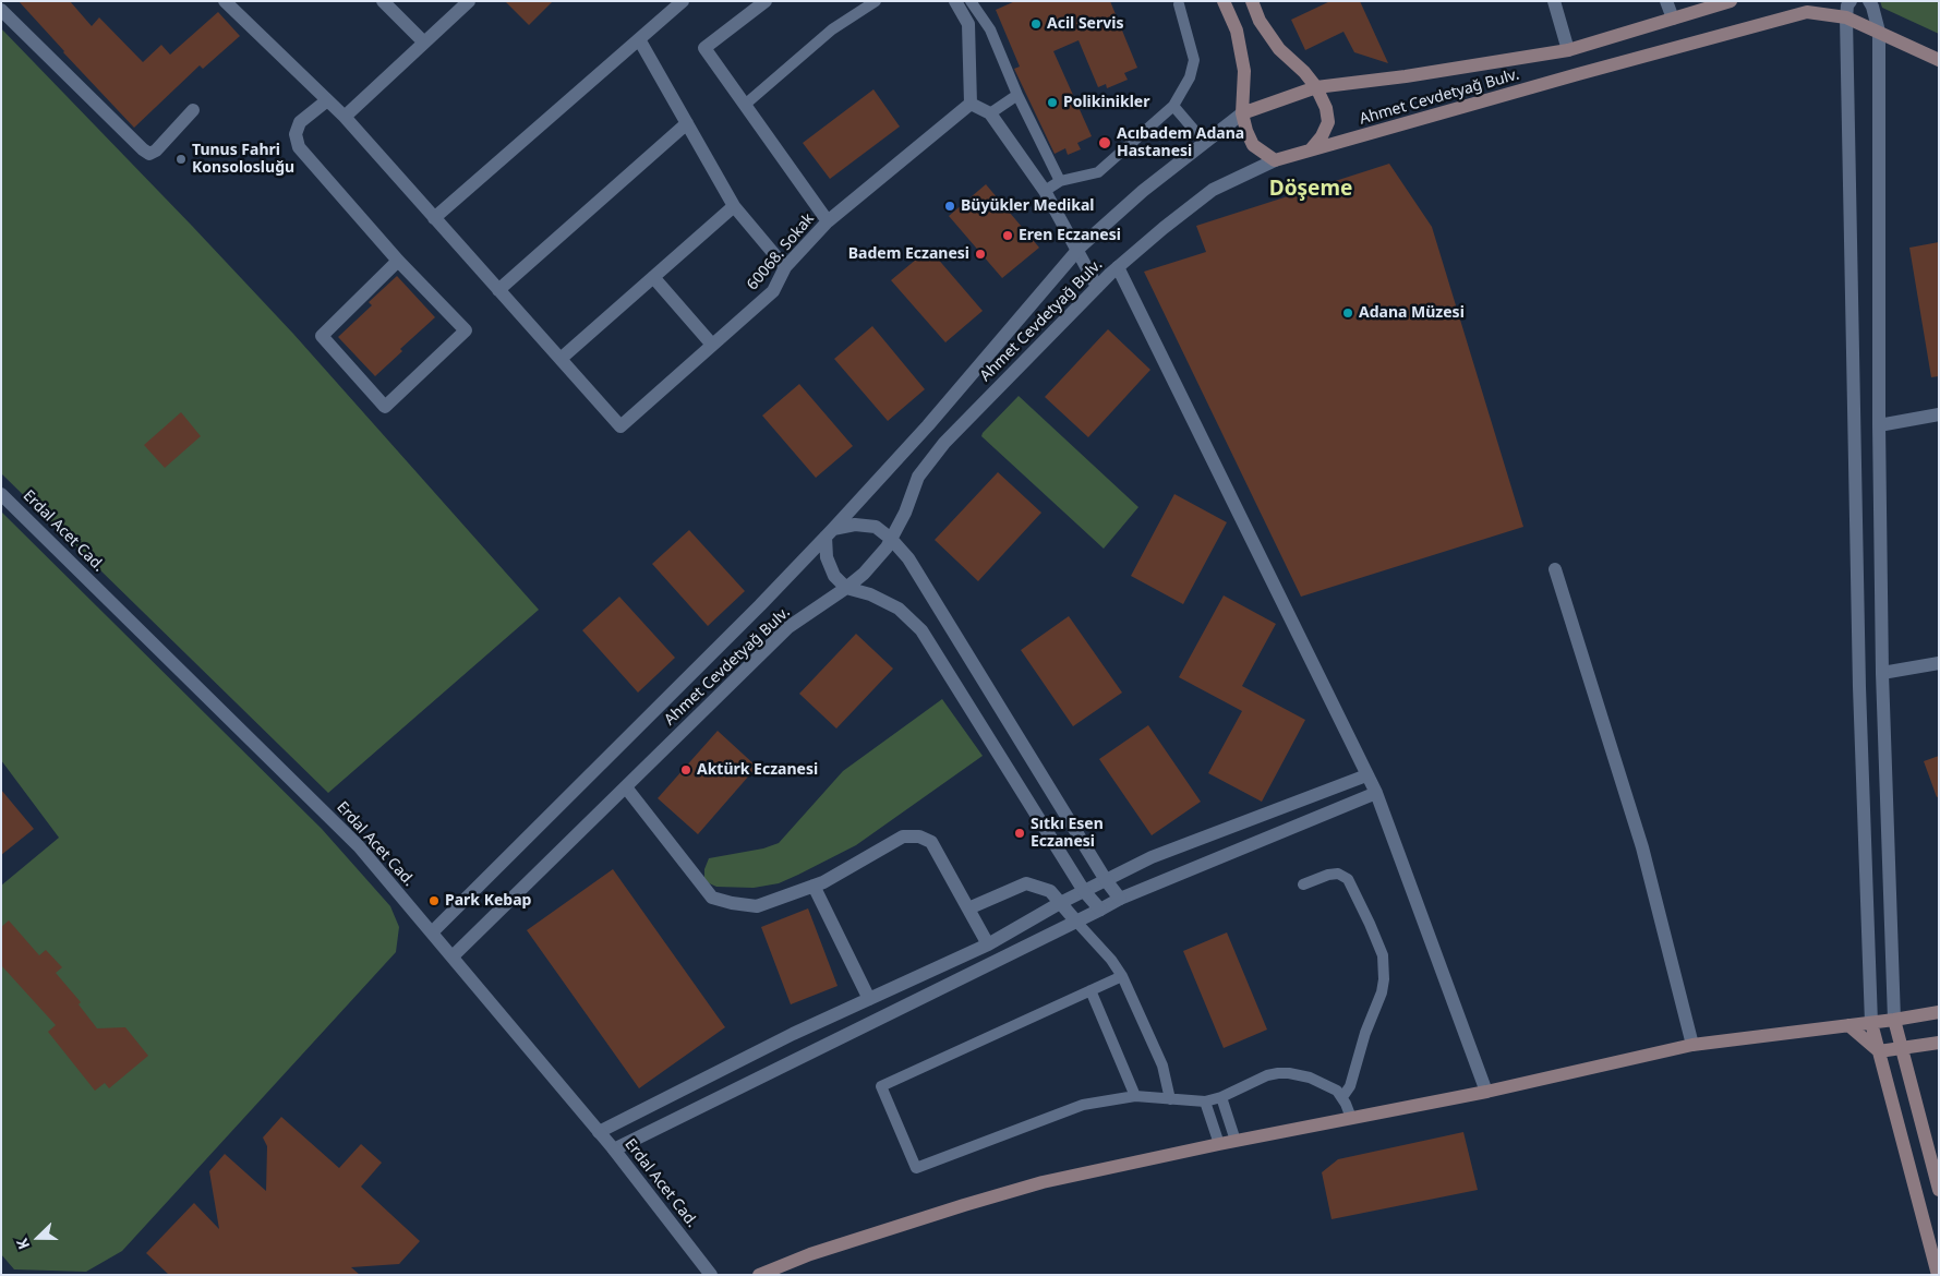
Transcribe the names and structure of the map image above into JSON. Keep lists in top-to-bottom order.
{
  "streets": {
    "main road": ["Ahmet Cevdetyağ Bulv."],
    "street": ["60068. Sokak", "Erdal Acet Cad."]
  },
  "crossings": [
    ["Ahmet Cevdetyağ Bulv.", "Erdal Acet Cad."]
  ],
  "districts": ["Döşeme"],
  "places": [
    "Acil Servis",
    "Polikinikler",
    "Acıbadem Adana Hastanesi",
    "Tunus Fahri Konsolosluğu",
    "Büyükler Medikal",
    "Eren Eczanesi",
    "Badem Eczanesi",
    "Adana Müzesi",
    "Aktürk Eczanesi",
    "Sıtkı Esen Eczanesi",
    "Park Kebap"
  ],
  "north": "left"
}
